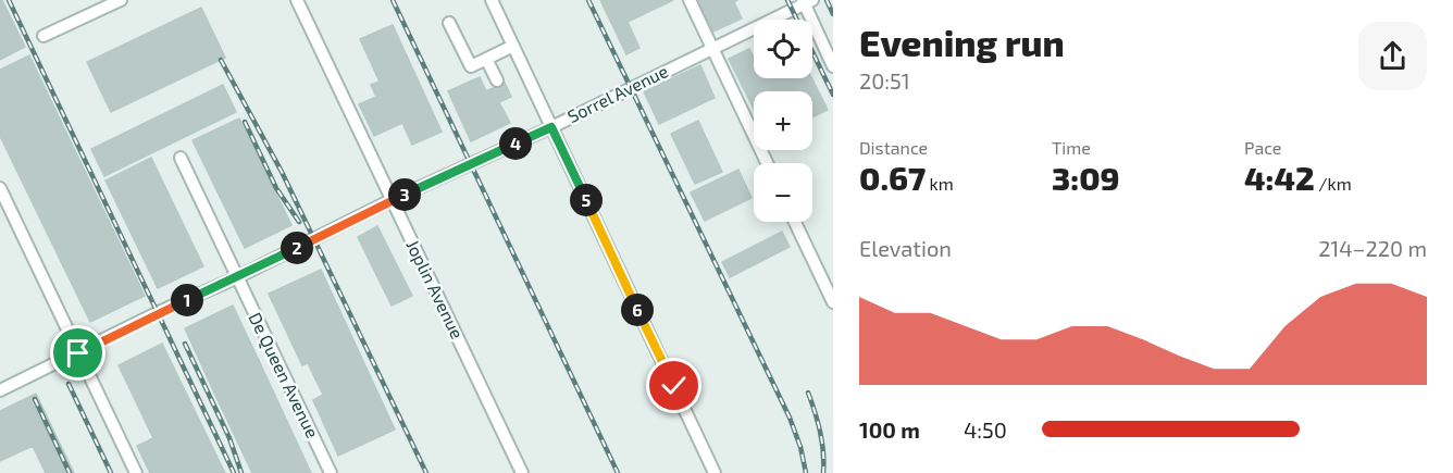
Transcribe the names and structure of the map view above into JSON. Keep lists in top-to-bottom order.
{
  "streets": {
    "street": ["Sorrel Avenue", "Joplin Avenue", "De Queen Avenue"]
  },
  "crossings": [
    ["Sorrel Avenue", "Joplin Avenue"],
    ["Sorrel Avenue", "De Queen Avenue"]
  ],
  "page": {
    "heading": ["Evening run", "20:51"],
    "map_buttons": ["+", "−"],
    "stats": [
      ["Distance", "0.67 km"],
      ["Time", "3:09"],
      ["Pace", "4:42 /km"]
    ],
    "pins": [
      "4",
      "3",
      "5",
      "2",
      "1",
      "6"
    ],
    "chart": ["Elevation", "214–220 m"],
    "list": [
      {
        "name": "100 m",
        "note": "4:50"
      }
    ]
  }
}
